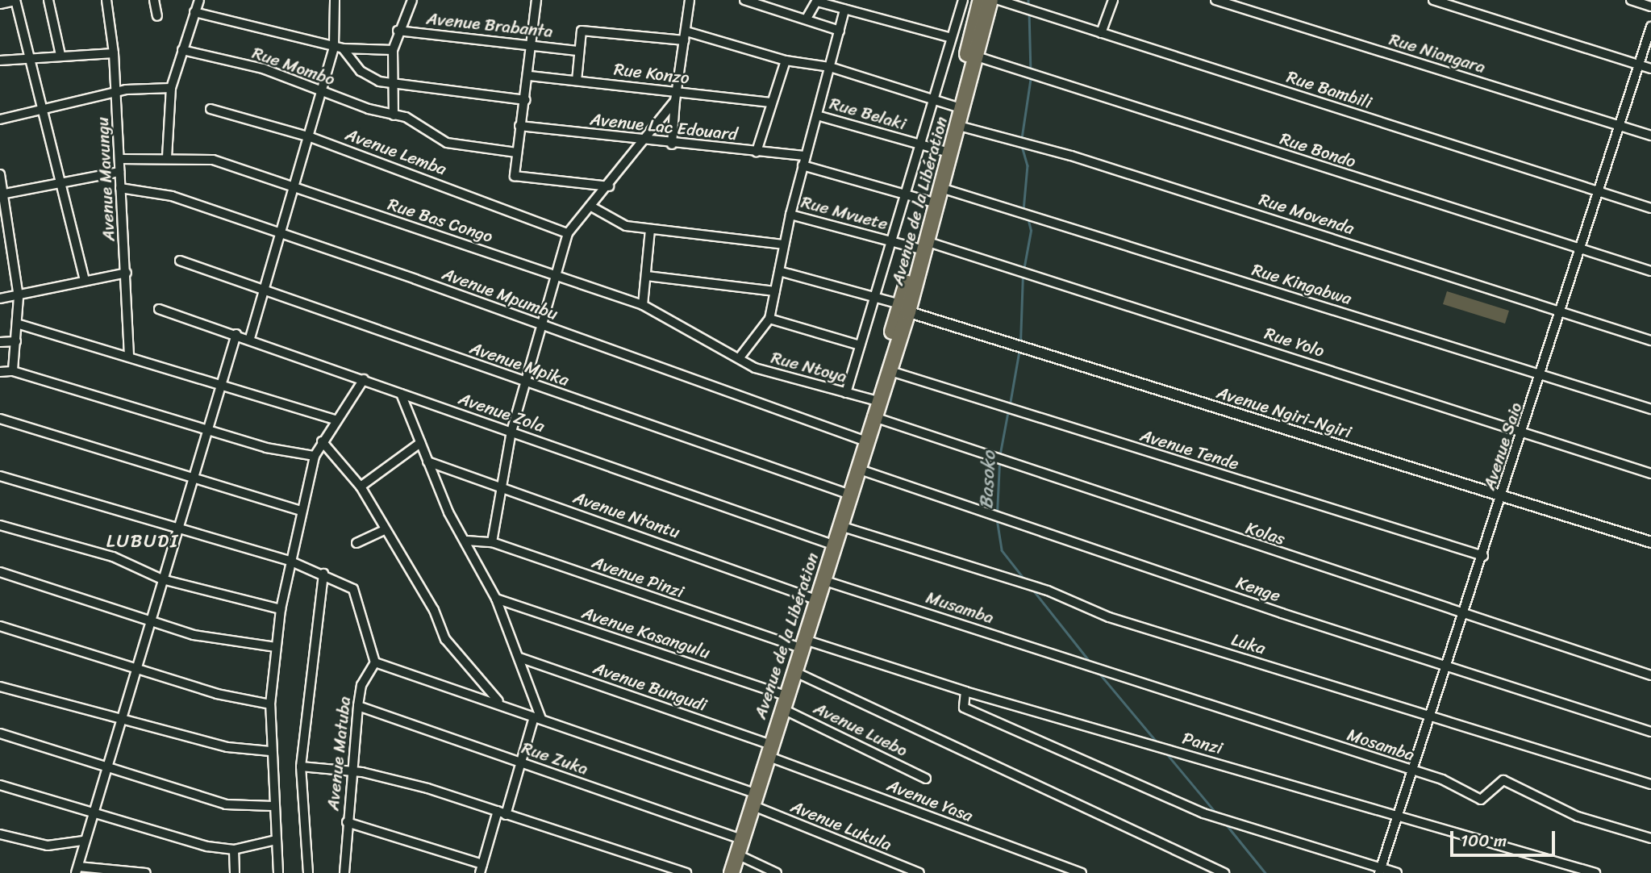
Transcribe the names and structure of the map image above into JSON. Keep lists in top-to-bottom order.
{
  "streets": {
    "highway": ["Avenue de la Libération"],
    "street": [
      "Avenue Brabanta",
      "Rue Niangara",
      "Rue Mombo",
      "Rue Konzo",
      "Rue Bambili",
      "Rue Belaki",
      "Avenue Lac Edouard",
      "Rue Bondo",
      "Avenue Lemba",
      "Avenue Mavungu",
      "Rue Mvuete",
      "Rue Movenda",
      "Rue Bas Congo",
      "Rue Kingabwa",
      "Avenue Mpumbu",
      "Rue Yolo",
      "Avenue Mpika",
      "Rue Ntoya",
      "Avenue Zola",
      "Avenue Ngiri-Ngiri",
      "Avenue Saio",
      "Avenue Tende",
      "Avenue Ntantu",
      "Kolas",
      "Avenue Pinzi",
      "Kenge",
      "Musamba",
      "Avenue Kasangulu",
      "Luka",
      "Avenue Bungudi",
      "Avenue Luebo",
      "Panzi",
      "Mosamba",
      "Avenue Matuba",
      "Rue Zuka",
      "Avenue Yasa",
      "Avenue Lukula"
    ]
  },
  "crossings": [
    ["Rue Niangara", "Avenue Saio"],
    ["Rue Bambili", "Avenue Saio"],
    ["Rue Belaki", "Avenue de la Libération"],
    ["Rue Bondo", "Avenue de la Libération"],
    ["Rue Bondo", "Avenue Saio"],
    ["Avenue Mavungu", "Rue Bas Congo"],
    ["Avenue Mavungu", "Avenue Mpumbu"],
    ["Avenue de la Libération", "Rue Mvuete"],
    ["Avenue de la Libération", "Rue Movenda"],
    ["Avenue de la Libération", "Rue Kingabwa"],
    ["Avenue de la Libération", "Avenue Mpumbu"],
    ["Avenue de la Libération", "Rue Yolo"],
    ["Avenue de la Libération", "Avenue Mpika"],
    ["Avenue de la Libération", "Rue Ntoya"],
    ["Avenue de la Libération", "Avenue Zola"],
    ["Avenue de la Libération", "Avenue Ngiri-Ngiri"],
    ["Avenue de la Libération", "Avenue Tende"],
    ["Avenue de la Libération", "Avenue Ntantu"],
    ["Avenue de la Libération", "Kolas"],
    ["Avenue de la Libération", "Avenue Pinzi"],
    ["Avenue de la Libération", "Kenge"],
    ["Avenue de la Libération", "Musamba"],
    ["Avenue de la Libération", "Avenue Kasangulu"],
    ["Avenue de la Libération", "Luka"],
    ["Avenue de la Libération", "Avenue Bungudi"],
    ["Avenue de la Libération", "Avenue Luebo"],
    ["Avenue de la Libération", "Panzi"],
    ["Avenue de la Libération", "Rue Zuka"],
    ["Avenue de la Libération", "Avenue Yasa"],
    ["Avenue de la Libération", "Avenue Lukula"],
    ["Rue Mvuete", "Rue Yolo"],
    ["Rue Movenda", "Avenue Saio"],
    ["Rue Bas Congo", "Rue Ntoya"],
    ["Rue Kingabwa", "Avenue Saio"],
    ["Rue Yolo", "Avenue Saio"],
    ["Rue Ntoya", "Kolas"],
    ["Avenue Ngiri-Ngiri", "Avenue Saio"],
    ["Avenue Saio", "Avenue Tende"],
    ["Avenue Saio", "Kolas"],
    ["Avenue Saio", "Kenge"],
    ["Avenue Saio", "Luka"],
    ["Avenue Saio", "Panzi"],
    ["Avenue Saio", "Mosamba"],
    ["Avenue Pinzi", "Panzi"],
    ["Musamba", "Mosamba"],
    ["Avenue Kasangulu", "Avenue Luebo"],
    ["Avenue Bungudi", "Avenue Yasa"],
    ["Avenue Matuba", "Rue Zuka"],
    ["Avenue Matuba", "Avenue Lukula"]
  ],
  "districts": ["LUBUDI"],
  "water": ["Basoko"],
  "scale_bar": "100 m"
}
